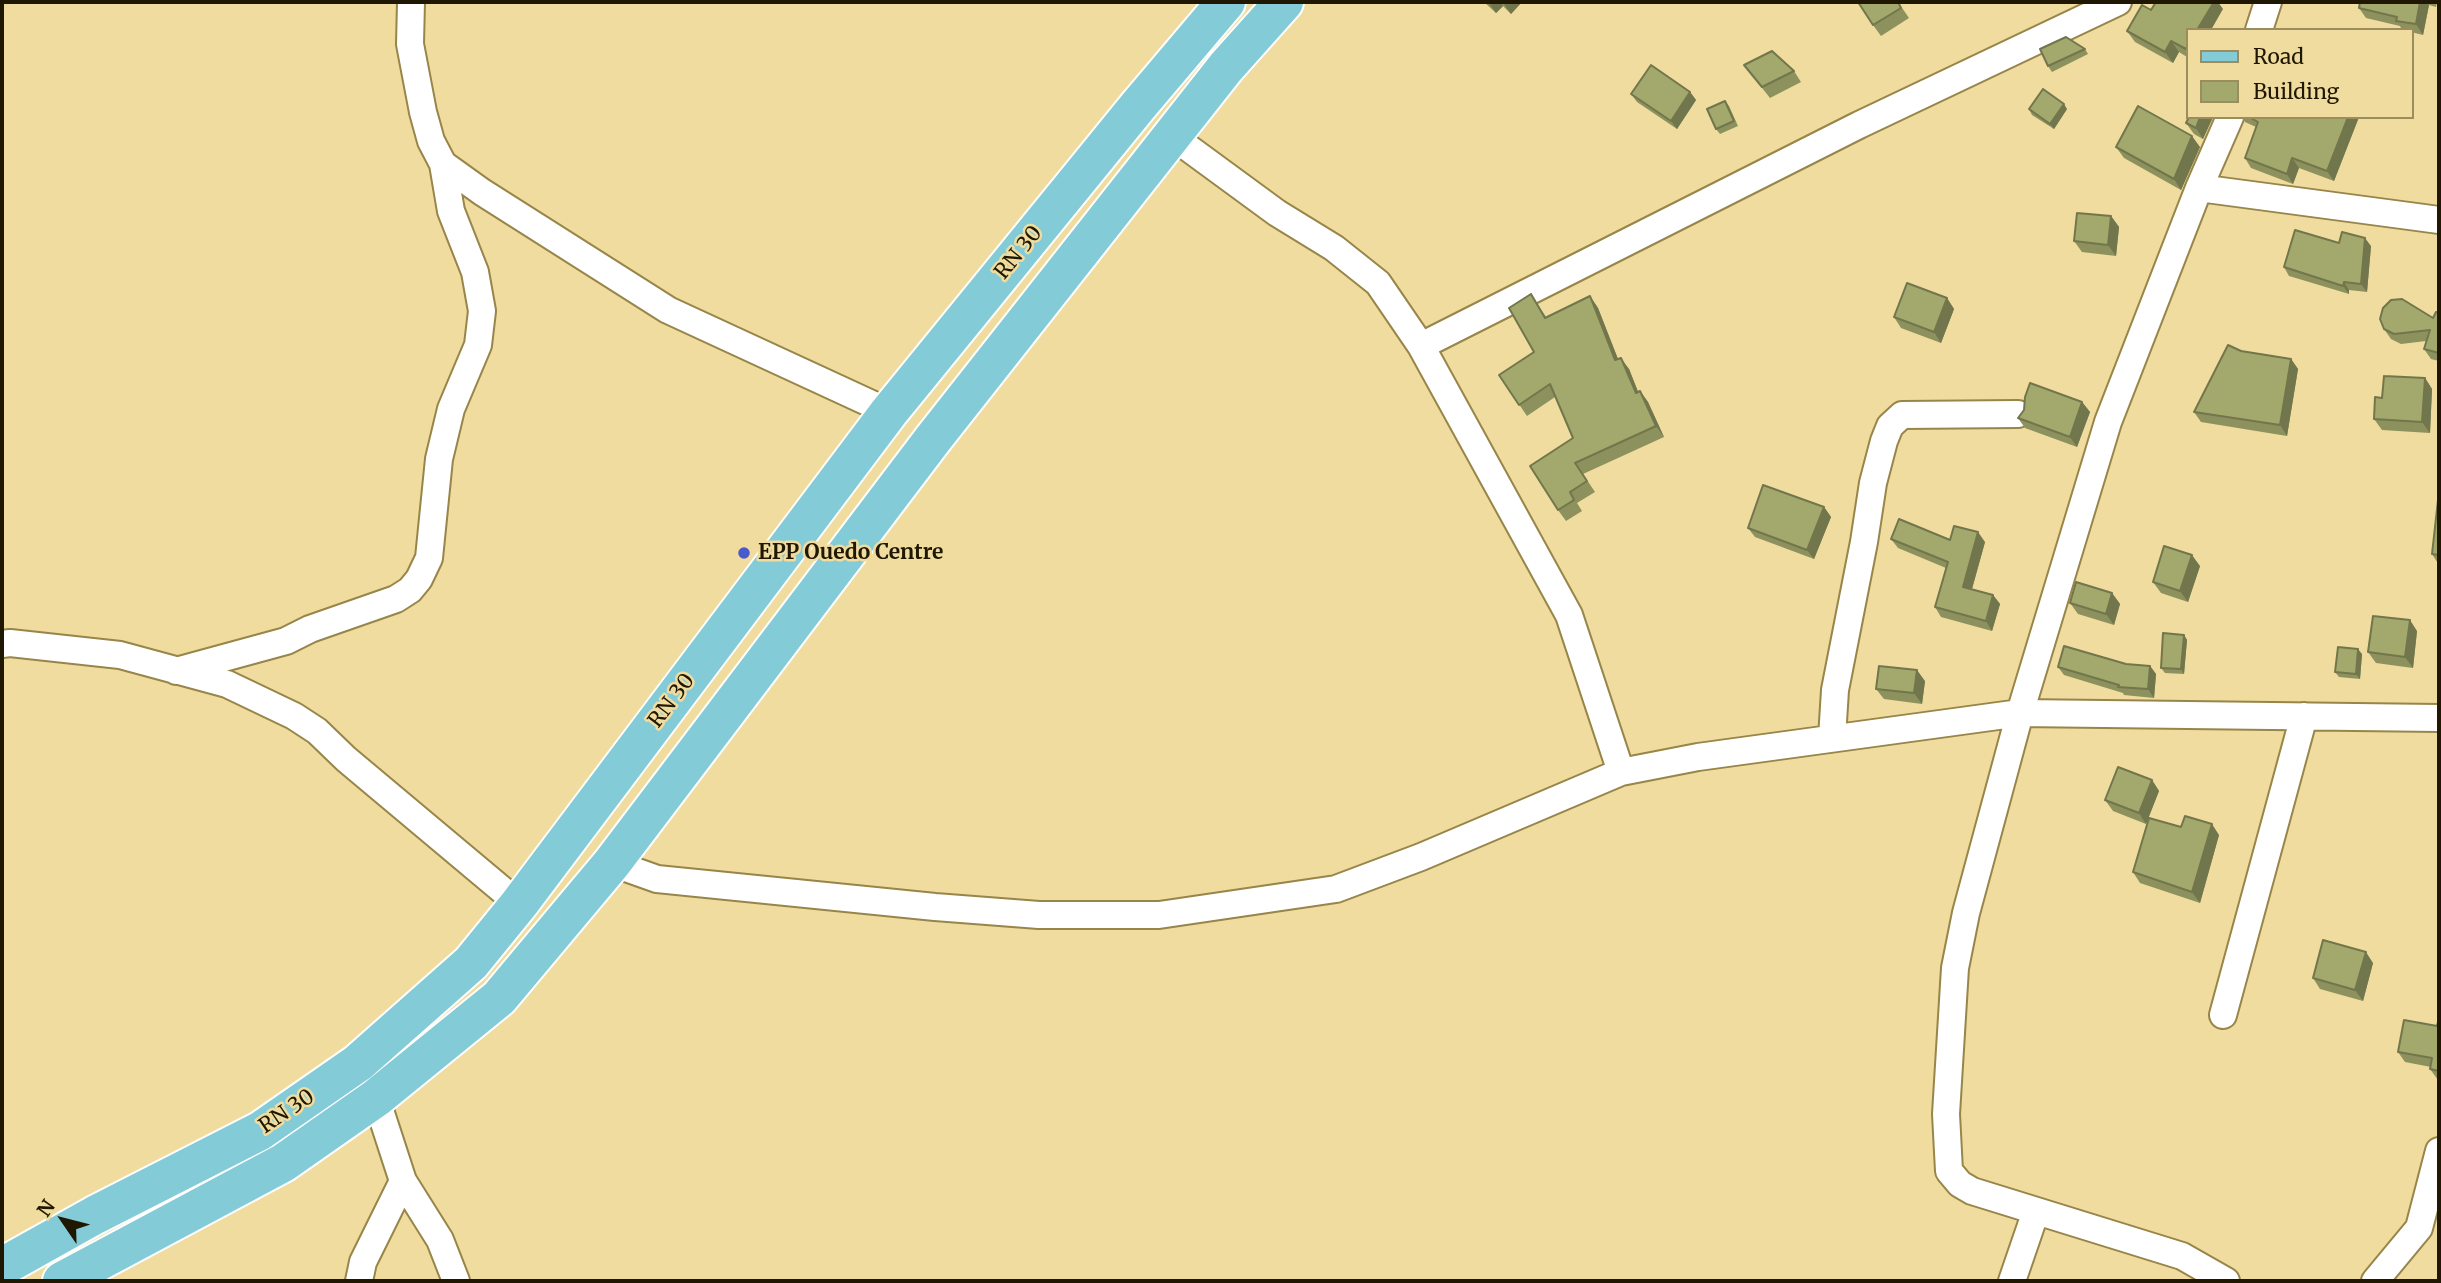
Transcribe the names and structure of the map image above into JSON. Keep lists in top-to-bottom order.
{
  "streets": {
    "main road": ["RN 30"]
  },
  "places": ["EPP Ouedo Centre"],
  "legend": ["Road", "Building"],
  "north": "top left"
}
